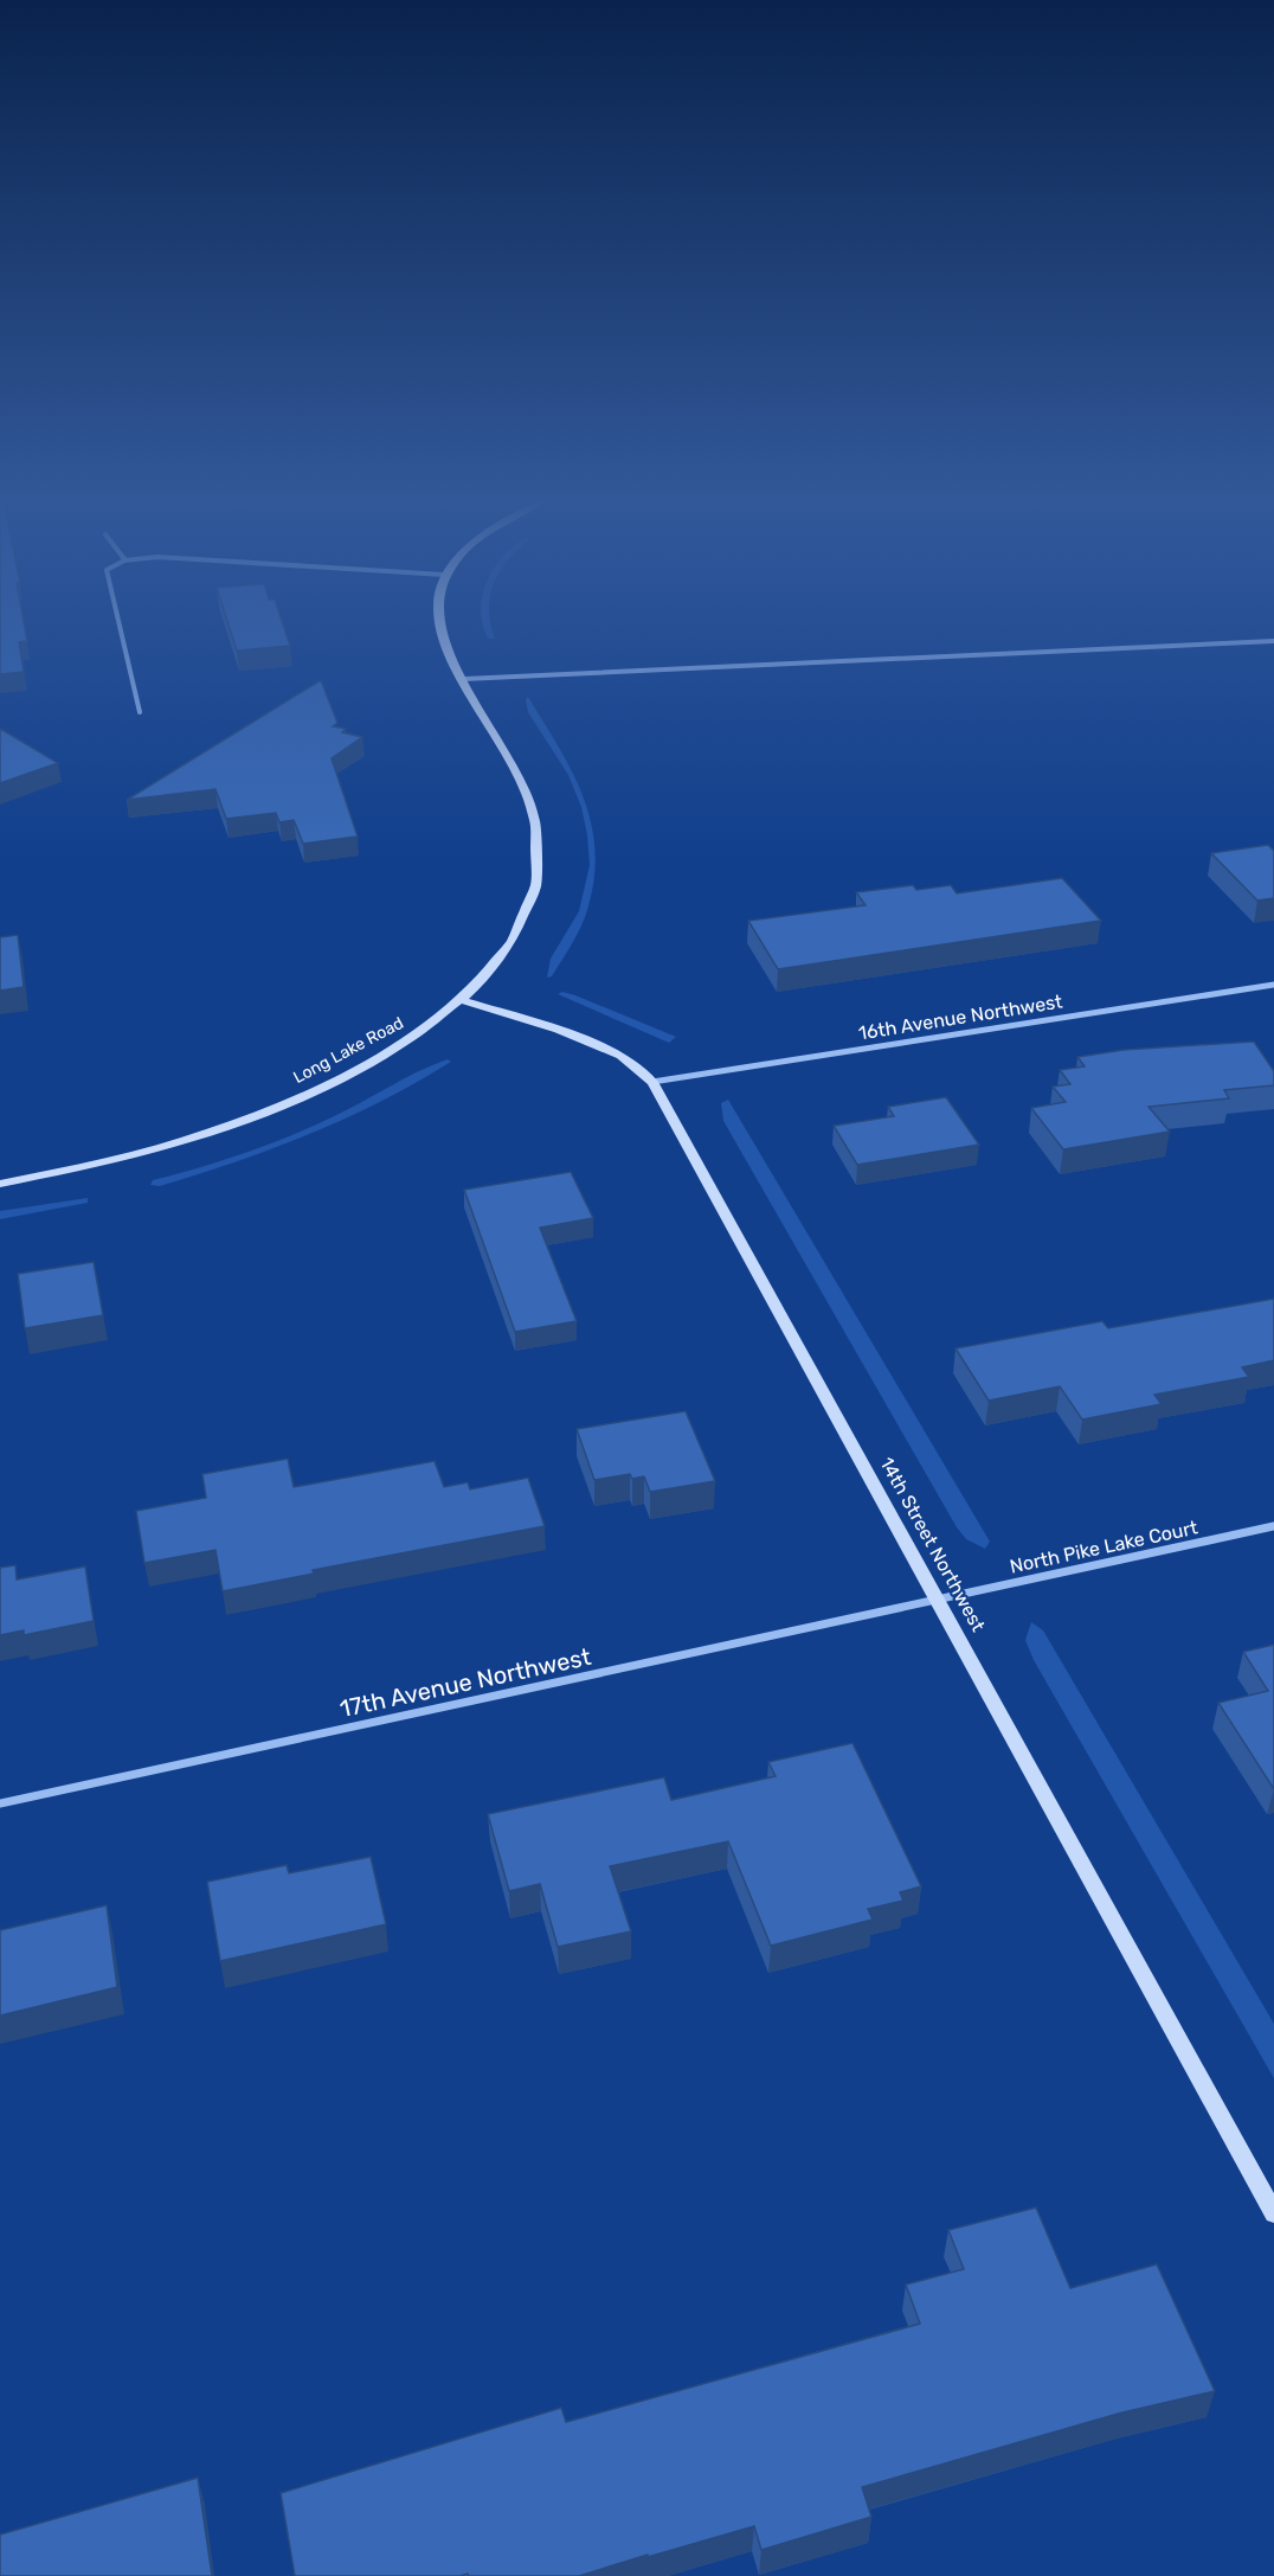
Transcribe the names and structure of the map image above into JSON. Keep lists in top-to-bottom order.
{
  "streets": {
    "street": [
      "16th Avenue Northwest",
      "Long Lake Road",
      "14th Street Northwest",
      "North Pike Lake Court",
      "17th Avenue Northwest"
    ]
  },
  "crossings": [
    ["16th Avenue Northwest", "14th Street Northwest"],
    ["Long Lake Road", "14th Street Northwest"],
    ["14th Street Northwest", "North Pike Lake Court"],
    ["14th Street Northwest", "17th Avenue Northwest"],
    ["North Pike Lake Court", "17th Avenue Northwest"]
  ]
}
